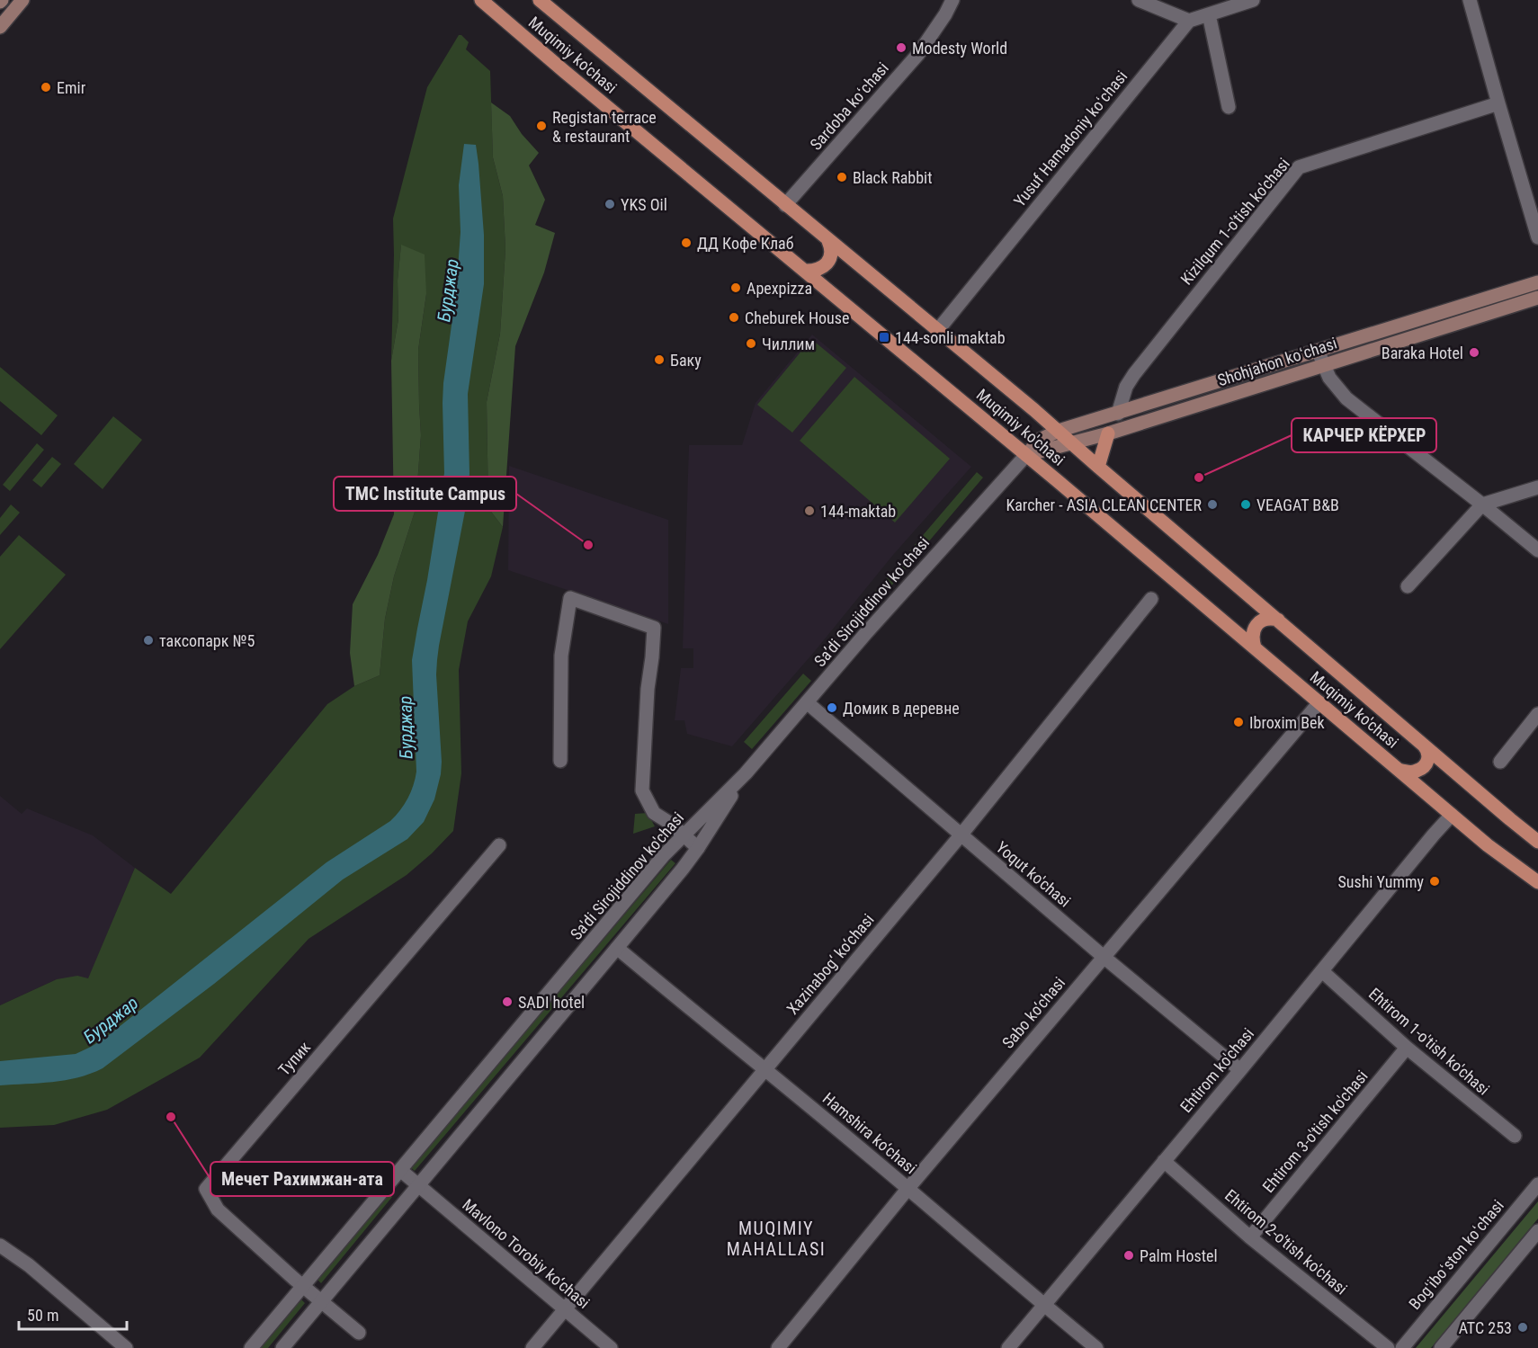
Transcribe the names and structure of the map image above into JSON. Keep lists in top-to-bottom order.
{
  "streets": {
    "main road": ["Muqimiy ko'chasi", "Shohjahon koʻchasi"],
    "street": [
      "Sardoba koʻchasi",
      "Yusuf Hamadoniy koʻchasi",
      "Kizilqum 1-o'tish ko'chasi",
      "Saʼdi Sirojiddinov koʻchasi",
      "Yoqut ko'chasi",
      "Sa'di Sirojiddinov ko'chasi",
      "Xazinabog‘ ko‘chasi",
      "Sabo ko‘chasi",
      "Ehtirom 1-o'tish ko'chasi",
      "Тупик",
      "Ehtirom ko'chasi",
      "Ehtirom 3-o'tish ko'chasi",
      "Hamshira ko‘chasi",
      "Ehtirom 2-o'tish ko'chasi",
      "Mavlono Torobiy ko‘chasi",
      "Bogʻiboʻston koʻchasi"
    ]
  },
  "crossings": [
    ["Muqimiy ko'chasi", "Sardoba koʻchasi"],
    ["Muqimiy ko'chasi", "Yusuf Hamadoniy koʻchasi"],
    ["Muqimiy ko'chasi", "Shohjahon koʻchasi"],
    ["Muqimiy ko'chasi", "Saʼdi Sirojiddinov koʻchasi"],
    ["Muqimiy ko'chasi", "Sabo ko‘chasi"],
    ["Muqimiy ko'chasi", "Ehtirom ko'chasi"],
    ["Kizilqum 1-o'tish ko'chasi", "Shohjahon koʻchasi"],
    ["Shohjahon koʻchasi", "Saʼdi Sirojiddinov koʻchasi"],
    ["Saʼdi Sirojiddinov koʻchasi", "Yoqut ko'chasi"],
    ["Saʼdi Sirojiddinov koʻchasi", "Sa'di Sirojiddinov ko'chasi"],
    ["Yoqut ko'chasi", "Xazinabog‘ ko‘chasi"],
    ["Yoqut ko'chasi", "Sabo ko‘chasi"],
    ["Yoqut ko'chasi", "Ehtirom ko'chasi"],
    ["Sa'di Sirojiddinov ko'chasi", "Тупик"],
    ["Sa'di Sirojiddinov ko'chasi", "Hamshira ko‘chasi"],
    ["Sa'di Sirojiddinov ko'chasi", "Mavlono Torobiy ko‘chasi"],
    ["Xazinabog‘ ko‘chasi", "Hamshira ko‘chasi"],
    ["Xazinabog‘ ko‘chasi", "Mavlono Torobiy ko‘chasi"],
    ["Sabo ko‘chasi", "Hamshira ko‘chasi"],
    ["Ehtirom 1-o'tish ko'chasi", "Ehtirom ko'chasi"],
    ["Ehtirom 1-o'tish ko'chasi", "Ehtirom 3-o'tish ko'chasi"],
    ["Ehtirom ko'chasi", "Hamshira ko‘chasi"],
    ["Ehtirom ko'chasi", "Ehtirom 2-o'tish ko'chasi"],
    ["Ehtirom 3-o'tish ko'chasi", "Ehtirom 2-o'tish ko'chasi"]
  ],
  "districts": ["MUQIMIY MAHALLASI"],
  "water": ["Бурджар"],
  "places": {
    "other": [
      "Modesty World",
      "Emir",
      "Registan terrace & restaurant",
      "Black Rabbit",
      "YKS Oil",
      "ДД Кофе Клаб",
      "Apexpizza",
      "Cheburek House",
      "Чиллим",
      "Baraka Hotel",
      "Баку",
      "КАРЧЕР КЁРХЕР",
      "Karcher - ASIA CLEAN CENTER",
      "VEAGAT B&B",
      "144-maktab",
      "TMC Institute Campus",
      "таксопарк №5",
      "Домик в деревне",
      "Ibroxim Bek",
      "Sushi Yummy",
      "SADI hotel",
      "Мечет Рахимжан-ата",
      "Palm Hostel",
      "АТС 253"
    ],
    "transit": ["144-sonli maktab"]
  },
  "scale_bar": "50 m"
}
